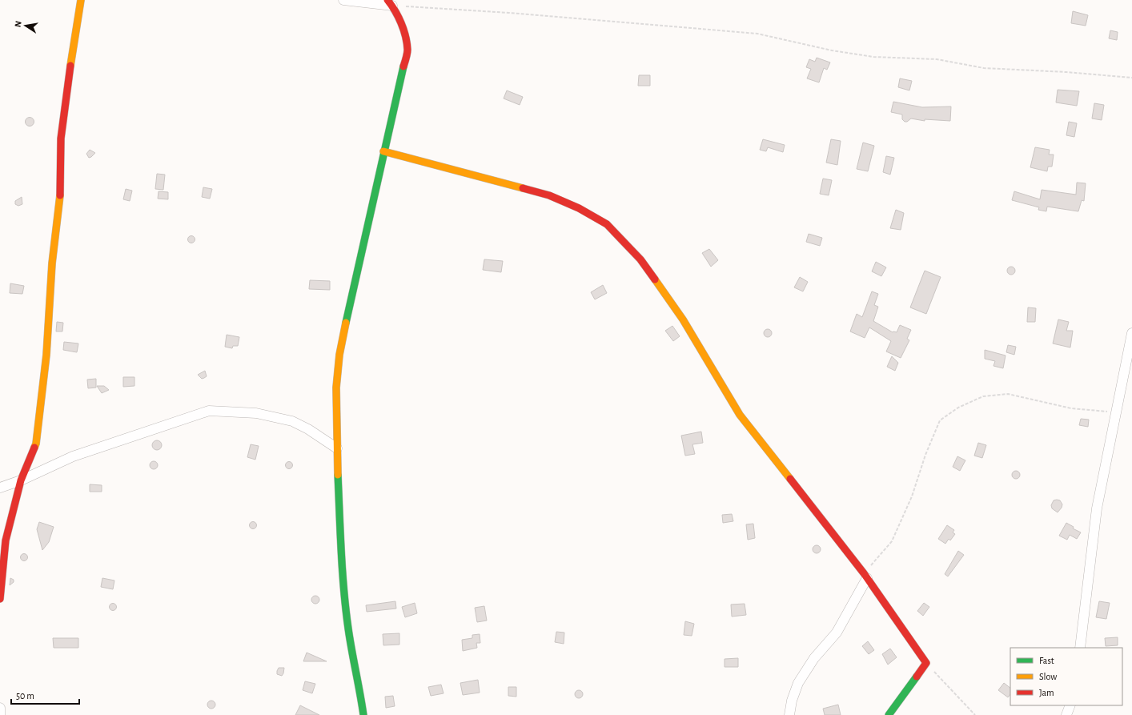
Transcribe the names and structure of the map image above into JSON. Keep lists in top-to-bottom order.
{
  "legend": ["Fast", "Slow", "Jam"],
  "scale_bar": "50 m",
  "north": "left"
}
